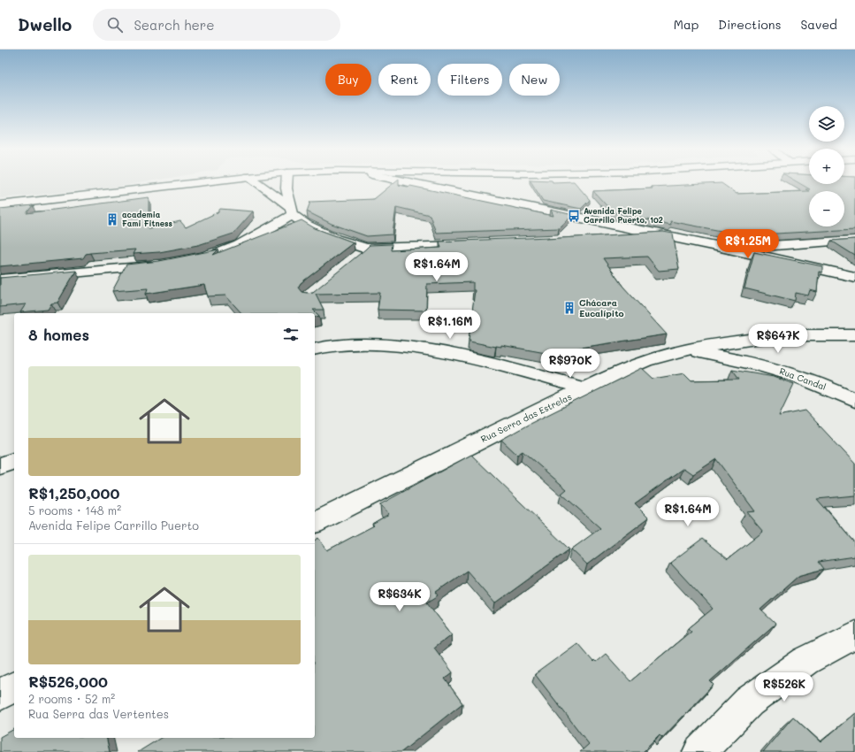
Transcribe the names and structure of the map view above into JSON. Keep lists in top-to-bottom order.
{
  "streets": {
    "street": ["Rua Candal", "Rua Serra das Estrelas"]
  },
  "crossings": [
    ["Rua Candal", "Rua Serra das Estrelas"]
  ],
  "places": {
    "bus stop": ["Avenida Felipe Carrillo Puerto, 102"],
    "building": ["academia Fami Fitness", "Chácara Eucalípito"]
  },
  "page": {
    "header": "Dwello",
    "search": "Search here",
    "nav": ["Map", "Directions", "Saved"],
    "chip": [
      "Buy",
      "Rent",
      "Filters",
      "New"
    ],
    "map_buttons": ["+", "−"],
    "price": [
      "R$1.25M",
      "R$1.64M",
      "R$1.16M",
      "R$647K",
      "R$970K",
      "R$1.64M",
      "R$634K",
      "R$526K"
    ],
    "heading": "8 homes",
    "list": [
      {
        "name": "R$1,250,000",
        "note": "5 rooms · 148 m² · Avenida Felipe Carrillo Puerto"
      },
      {
        "name": "R$526,000",
        "note": "2 rooms · 52 m² · Rua Serra das Vertentes"
      }
    ]
  }
}
